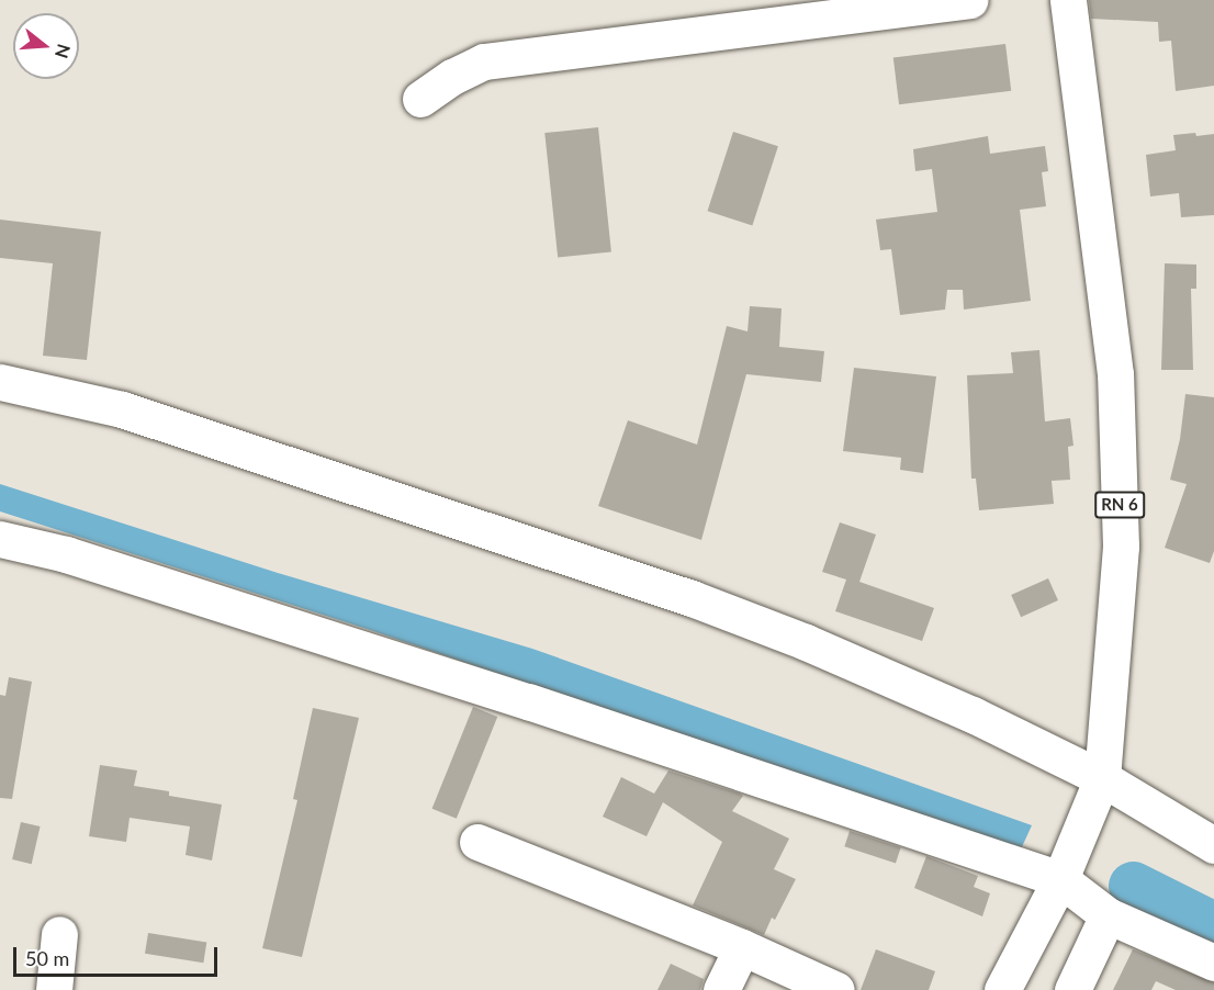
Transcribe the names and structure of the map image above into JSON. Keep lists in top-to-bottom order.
{
  "streets": {
    "street": ["RN 6"]
  },
  "scale_bar": "50 m",
  "north": "right"
}
